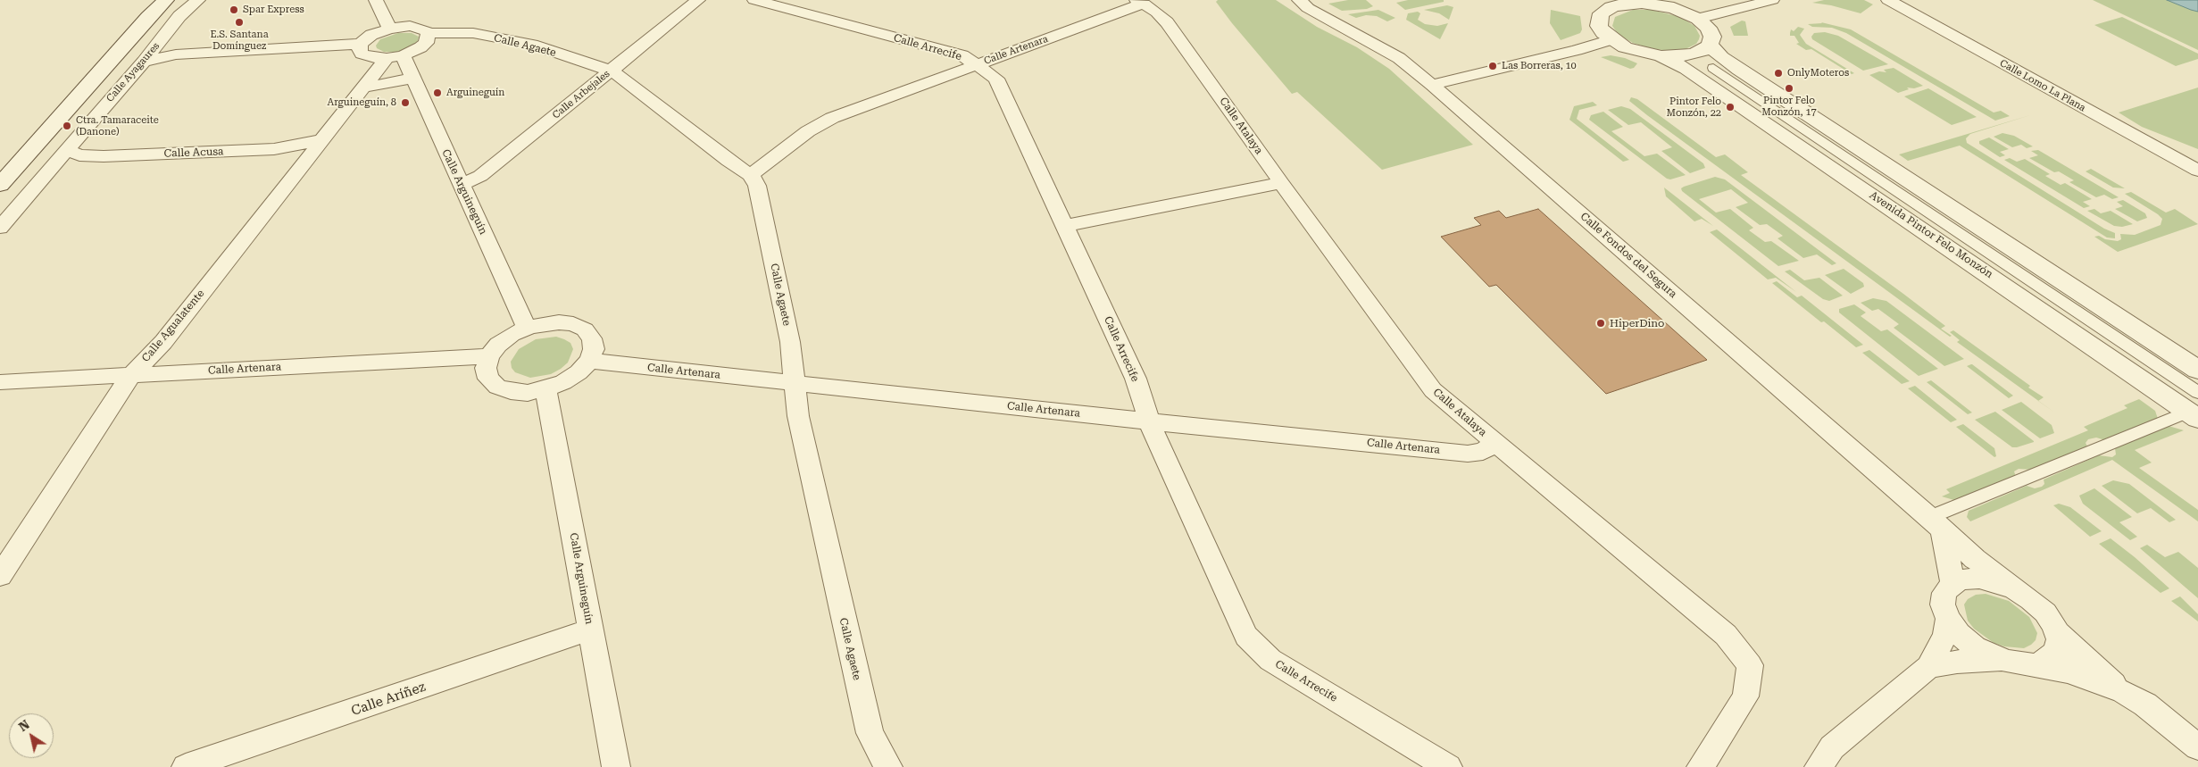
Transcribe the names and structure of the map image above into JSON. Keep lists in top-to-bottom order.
{
  "streets": {
    "street": [
      "Calle Agaete",
      "Calle Arrecife",
      "Calle Artenara",
      "Calle Ayagaures",
      "Calle Lomo La Plana",
      "Calle Arbejales",
      "Calle Atalaya",
      "Calle Acusa",
      "Calle Arguineguín",
      "Avenida Pintor Felo Monzón",
      "Calle Fondos del Segura",
      "Calle Agualatente",
      "Calle Aríñez"
    ]
  },
  "crossings": [
    ["Calle Agaete", "Calle Artenara"],
    ["Calle Agaete", "Calle Arbejales"],
    ["Calle Arrecife", "Calle Artenara"],
    ["Calle Artenara", "Calle Atalaya"],
    ["Calle Artenara", "Calle Arguineguín"],
    ["Calle Artenara", "Calle Agualatente"],
    ["Calle Ayagaures", "Calle Acusa"],
    ["Calle Arbejales", "Calle Arguineguín"],
    ["Calle Acusa", "Calle Agualatente"],
    ["Calle Arguineguín", "Calle Agualatente"],
    ["Calle Arguineguín", "Calle Aríñez"]
  ],
  "places": [
    "Spar Express",
    "E.S. Santana Domínguez",
    "Las Borreras, 10",
    "OnlyMoteros",
    "Pintor Felo Monzón, 17",
    "Arguineguín",
    "Arguineguín, 8",
    "Pintor Felo Monzón, 22",
    "Ctra. Tamaraceite (Danone)",
    "HiperDino"
  ],
  "north": "top left"
}
